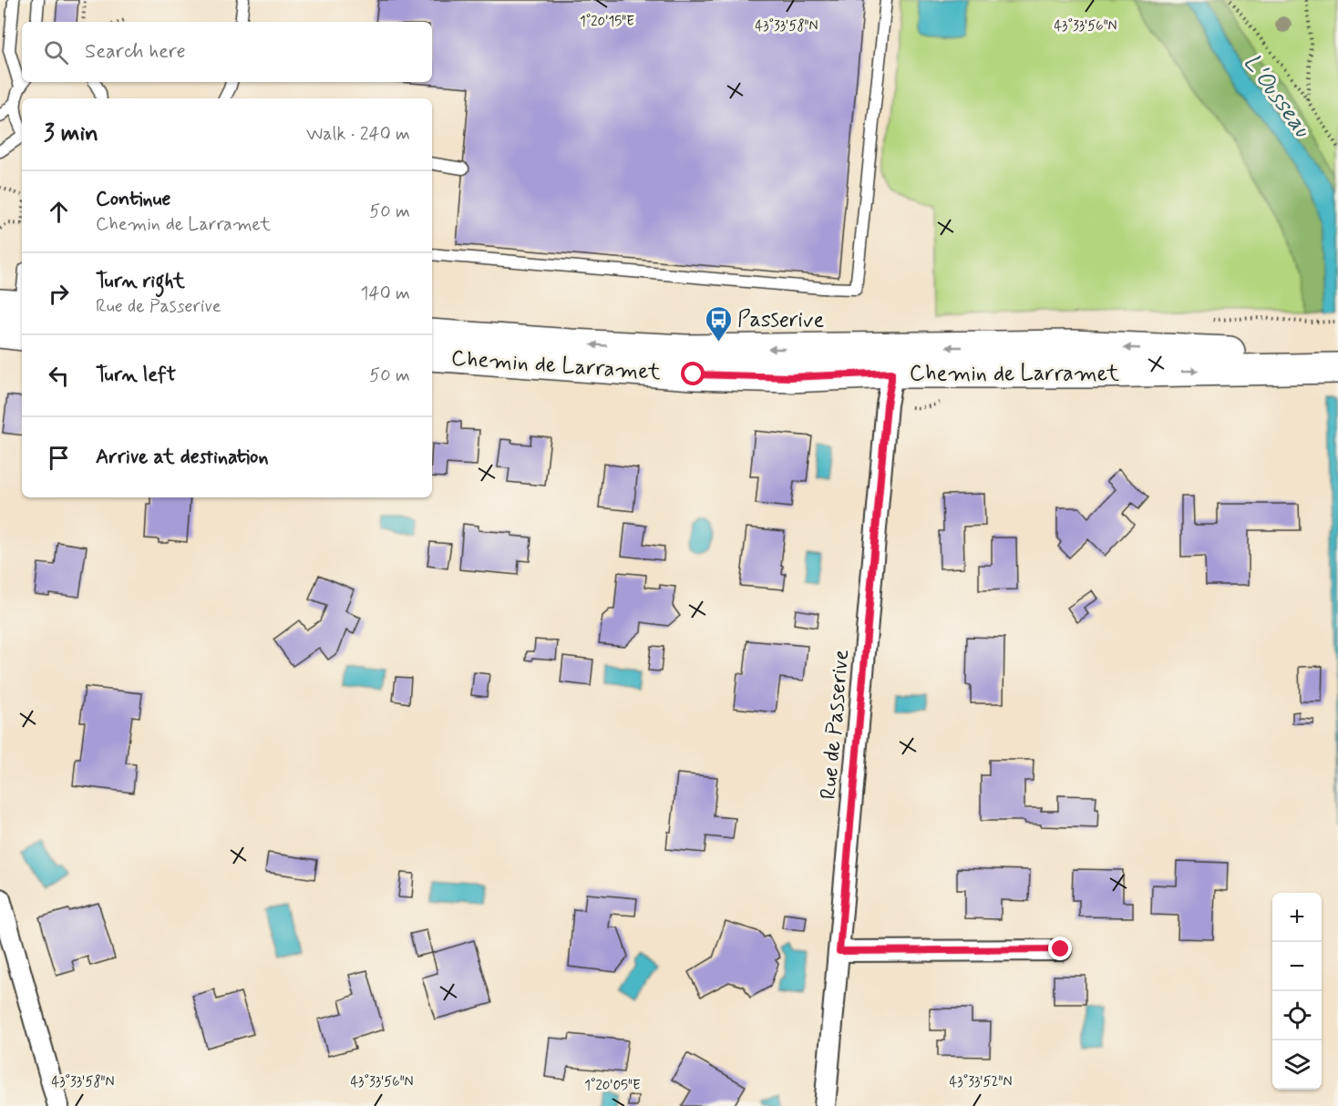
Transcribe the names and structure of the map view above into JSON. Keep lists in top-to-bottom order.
{
  "streets": {
    "main road": ["Chemin de Larramet"],
    "street": ["Rue de Passerive"]
  },
  "crossings": [
    ["Chemin de Larramet", "Rue de Passerive"]
  ],
  "water": ["L'Ousseau"],
  "places": {
    "bus stop": ["Passerive"]
  },
  "page": {
    "search": "Search here",
    "heading": ["3 min", "Walk · 240 m"],
    "list": [
      ["Continue", "Chemin de Larramet", "50 m"],
      ["Turn right", "Rue de Passerive", "140 m"],
      ["Turn left", "50 m"],
      "Arrive at destination"
    ],
    "map_buttons": ["+", "−"]
  },
  "coordinates": [
    "1°20'15\"E",
    "43°33'58\"N",
    "43°33'56\"N",
    "43°33'52\"N",
    "1°20'05\"E"
  ]
}
